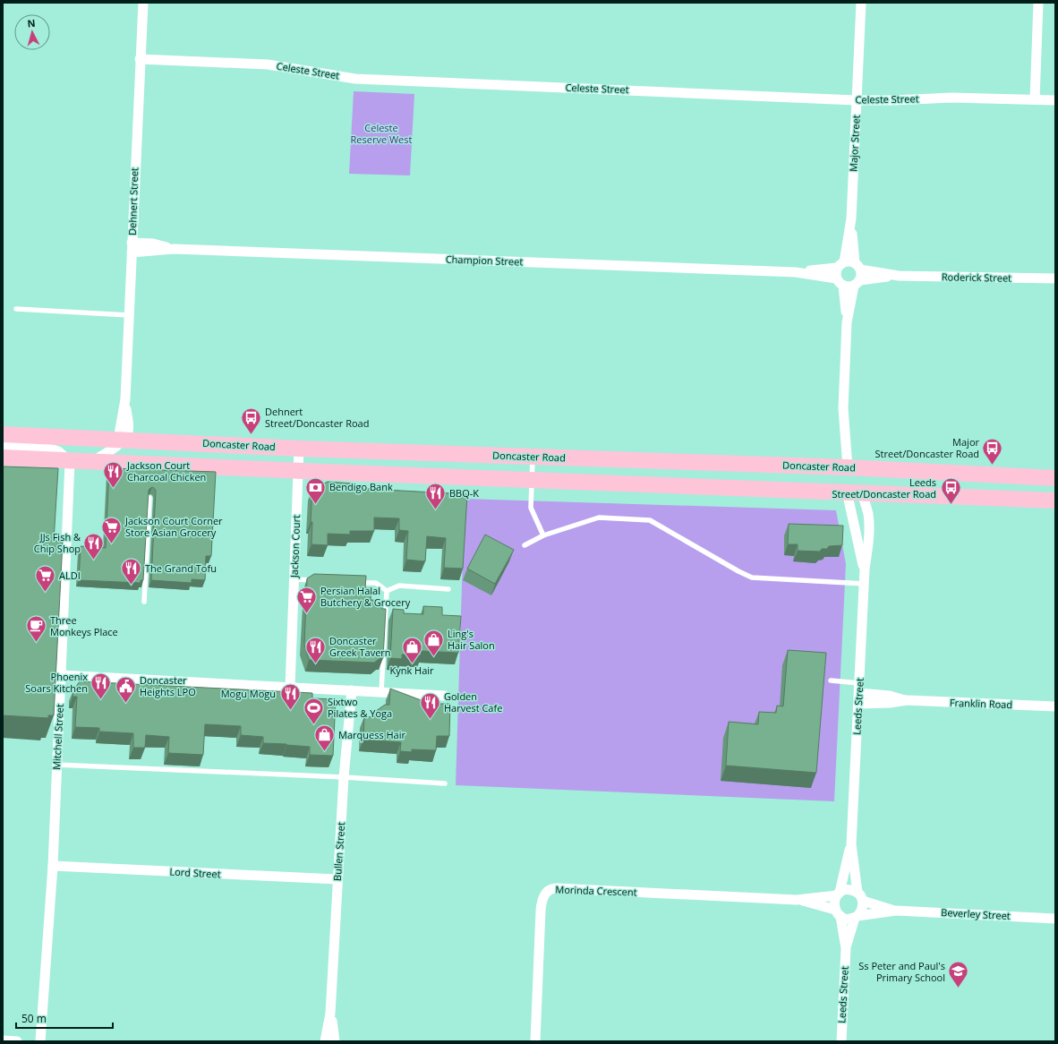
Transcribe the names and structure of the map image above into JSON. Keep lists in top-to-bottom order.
{
  "streets": {
    "main road": ["Doncaster Road"],
    "street": [
      "Celeste Street",
      "Major Street",
      "Dehnert Street",
      "Champion Street",
      "Roderick Street",
      "Jackson Court",
      "Franklin Road",
      "Leeds Street",
      "Mitchell Street",
      "Bullen Street",
      "Lord Street",
      "Morinda Crescent",
      "Beverley Street"
    ]
  },
  "crossings": [
    ["Celeste Street", "Major Street"],
    ["Celeste Street", "Dehnert Street"],
    ["Major Street", "Champion Street"],
    ["Major Street", "Roderick Street"],
    ["Dehnert Street", "Champion Street"],
    ["Dehnert Street", "Doncaster Road"],
    ["Champion Street", "Roderick Street"],
    ["Doncaster Road", "Jackson Court"],
    ["Franklin Road", "Leeds Street"],
    ["Leeds Street", "Morinda Crescent"],
    ["Leeds Street", "Beverley Street"],
    ["Mitchell Street", "Lord Street"],
    ["Bullen Street", "Lord Street"],
    ["Morinda Crescent", "Beverley Street"]
  ],
  "parks": ["Celeste Reserve West"],
  "places": {
    "bus stop": ["Dehnert Street/Doncaster Road", "Major Street/Doncaster Road", "Leeds Street/Doncaster Road"],
    "restaurant": [
      "Jackson Court Charcoal Chicken",
      "BBQ-K",
      "JJs Fish & Chip Shop",
      "The Grand Tofu",
      "Doncaster Greek Tavern",
      "Phoenix Soars Kitchen",
      "Mogu Mogu",
      "Golden Harvest Cafe"
    ],
    "bank": ["Bendigo Bank"],
    "supermarket": ["Jackson Court Corner Store Asian Grocery", "ALDI", "Persian Halal Butchery & Grocery"],
    "cafe": ["Three Monkeys Place"],
    "shop": ["Ling's Hair Salon", "Kynk Hair", "Marquess Hair"],
    "public building": ["Doncaster Heights LPO"],
    "sports": ["Sixtwo Pilates & Yoga"],
    "school or university": ["Ss Peter and Paul's Primary School"]
  },
  "scale_bar": "50 m",
  "north": "top"
}
